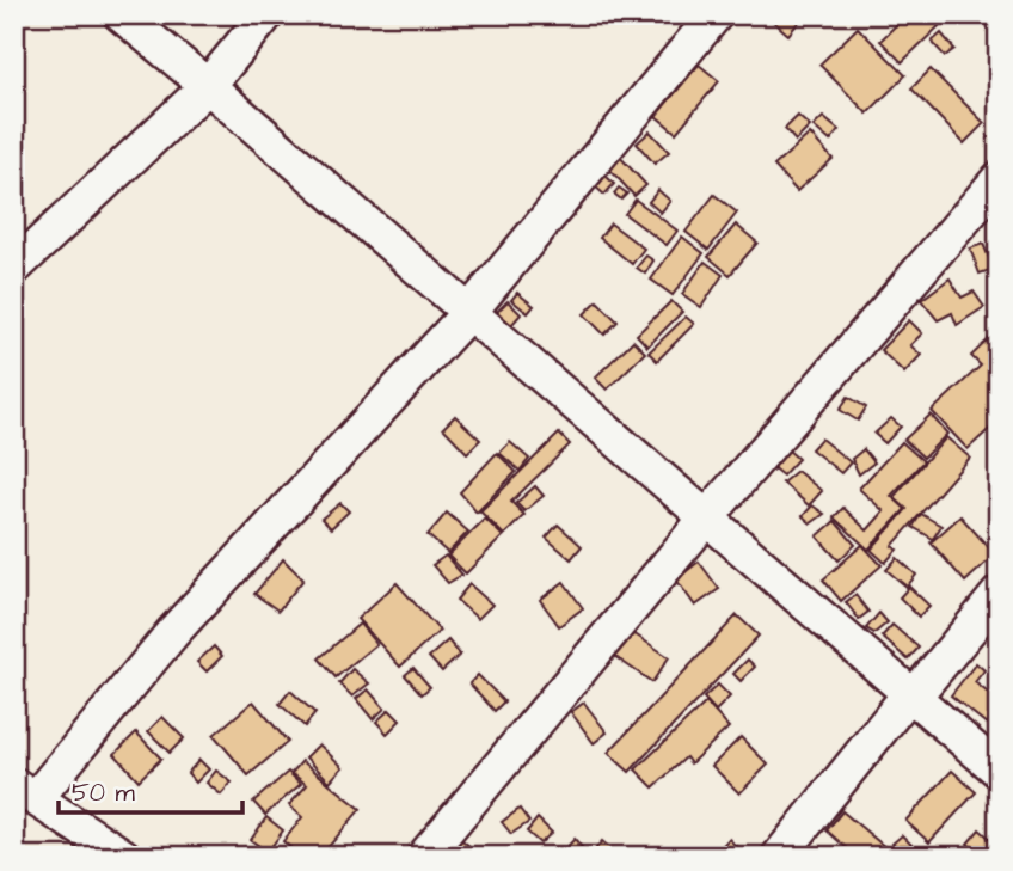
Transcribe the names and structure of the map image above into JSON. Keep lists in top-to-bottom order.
{
  "scale_bar": "50 m"
}
